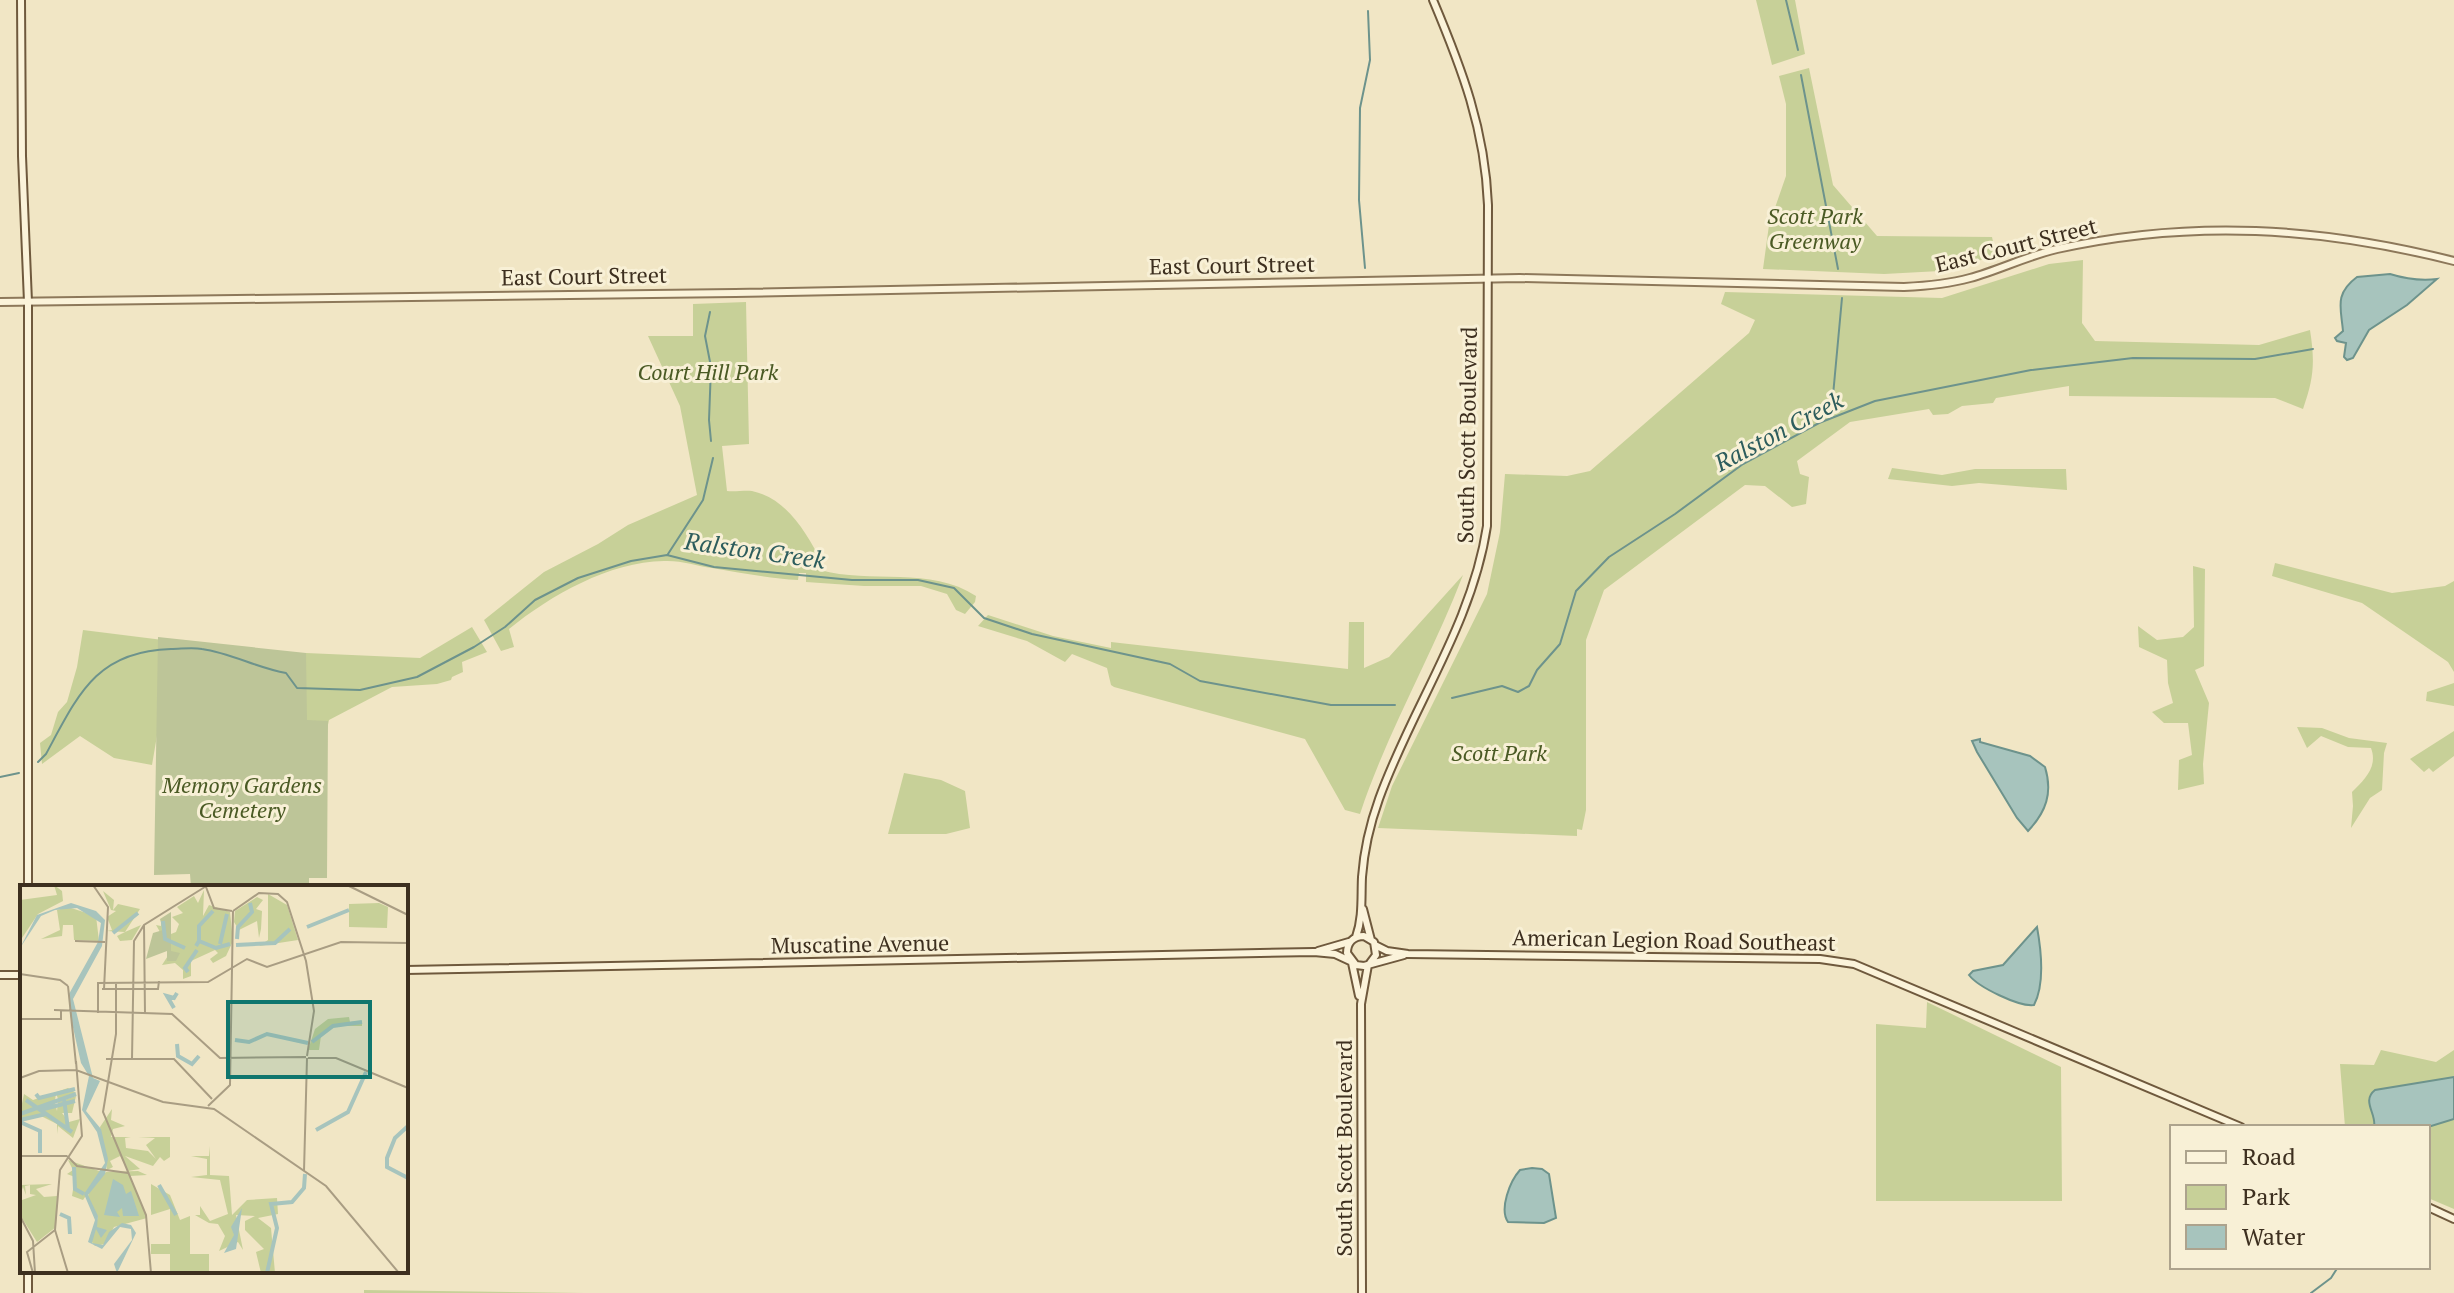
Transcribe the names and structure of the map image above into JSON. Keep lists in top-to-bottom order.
{
  "streets": {
    "main road": [
      "East Court Street",
      "South Scott Boulevard",
      "American Legion Road Southeast",
      "Muscatine Avenue"
    ]
  },
  "crossings": [
    ["East Court Street", "South Scott Boulevard"],
    ["South Scott Boulevard", "American Legion Road Southeast"],
    ["South Scott Boulevard", "Muscatine Avenue"],
    ["American Legion Road Southeast", "Muscatine Avenue"]
  ],
  "water": ["Ralston Creek"],
  "parks": [
    "Scott Park Greenway",
    "Court Hill Park",
    "Scott Park",
    "Memory Gardens Cemetery"
  ],
  "legend": ["Road", "Park", "Water"]
}
